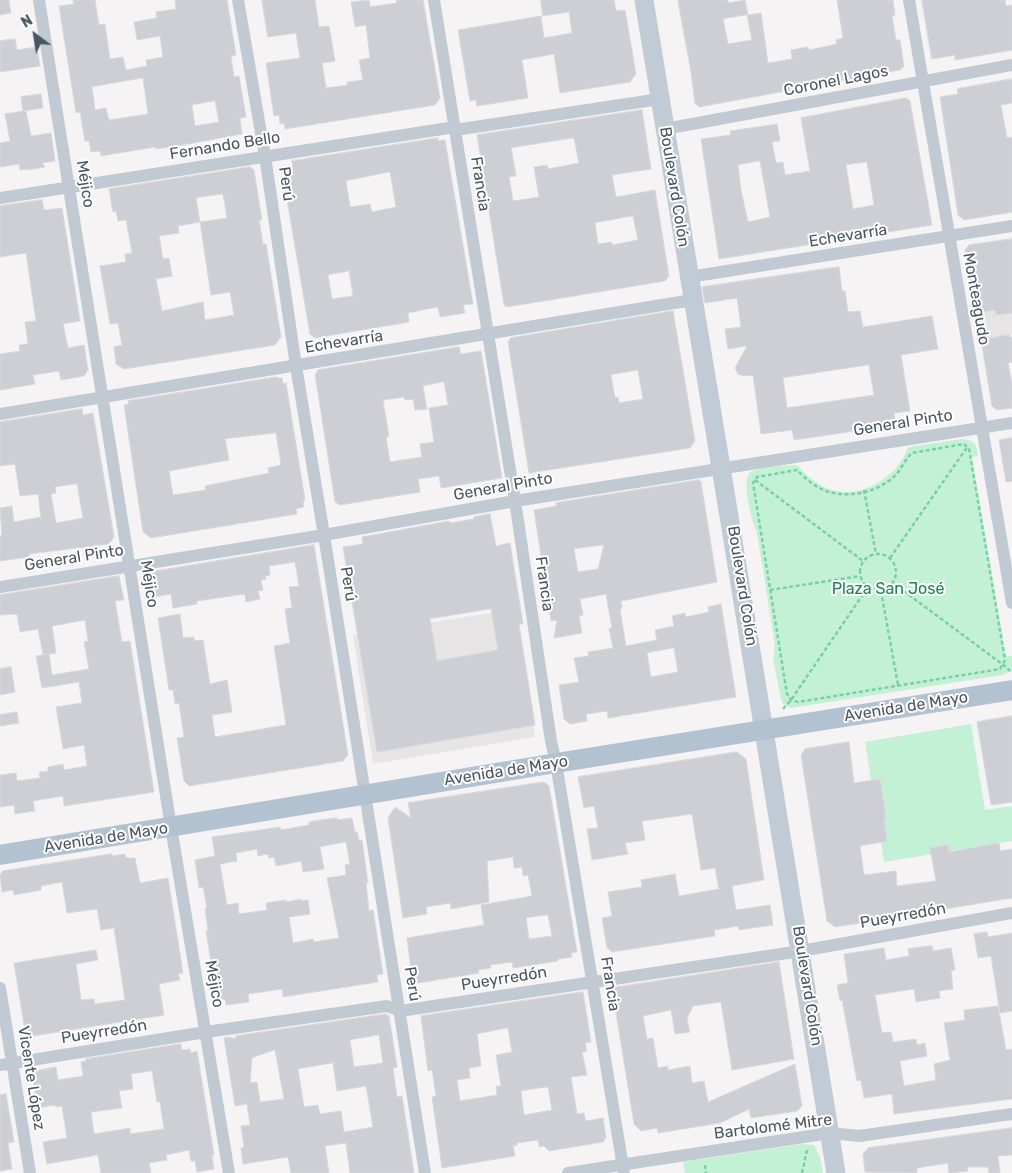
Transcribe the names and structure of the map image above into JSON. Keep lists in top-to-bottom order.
{
  "streets": {
    "main road": ["Boulevard Colón", "Avenida de Mayo"],
    "street": [
      "Coronel Lagos",
      "Fernando Bello",
      "Méjico",
      "Perú",
      "Francia",
      "Echevarría",
      "Monteagudo",
      "General Pinto",
      "Pueyrredón",
      "Vicente López",
      "Bartolomé Mitre"
    ]
  },
  "crossings": [
    ["Coronel Lagos", "Boulevard Colón"],
    ["Coronel Lagos", "Monteagudo"],
    ["Fernando Bello", "Méjico"],
    ["Fernando Bello", "Perú"],
    ["Fernando Bello", "Francia"],
    ["Fernando Bello", "Boulevard Colón"],
    ["Méjico", "Echevarría"],
    ["Méjico", "General Pinto"],
    ["Méjico", "Avenida de Mayo"],
    ["Méjico", "Pueyrredón"],
    ["Perú", "Echevarría"],
    ["Perú", "General Pinto"],
    ["Perú", "Avenida de Mayo"],
    ["Perú", "Pueyrredón"],
    ["Francia", "Echevarría"],
    ["Francia", "General Pinto"],
    ["Francia", "Avenida de Mayo"],
    ["Francia", "Pueyrredón"],
    ["Francia", "Bartolomé Mitre"],
    ["Boulevard Colón", "Echevarría"],
    ["Boulevard Colón", "General Pinto"],
    ["Boulevard Colón", "Avenida de Mayo"],
    ["Boulevard Colón", "Pueyrredón"],
    ["Boulevard Colón", "Bartolomé Mitre"],
    ["Echevarría", "Monteagudo"],
    ["Monteagudo", "General Pinto"],
    ["Pueyrredón", "Vicente López"]
  ],
  "parks": ["Plaza San José"],
  "north": "top left"
}
